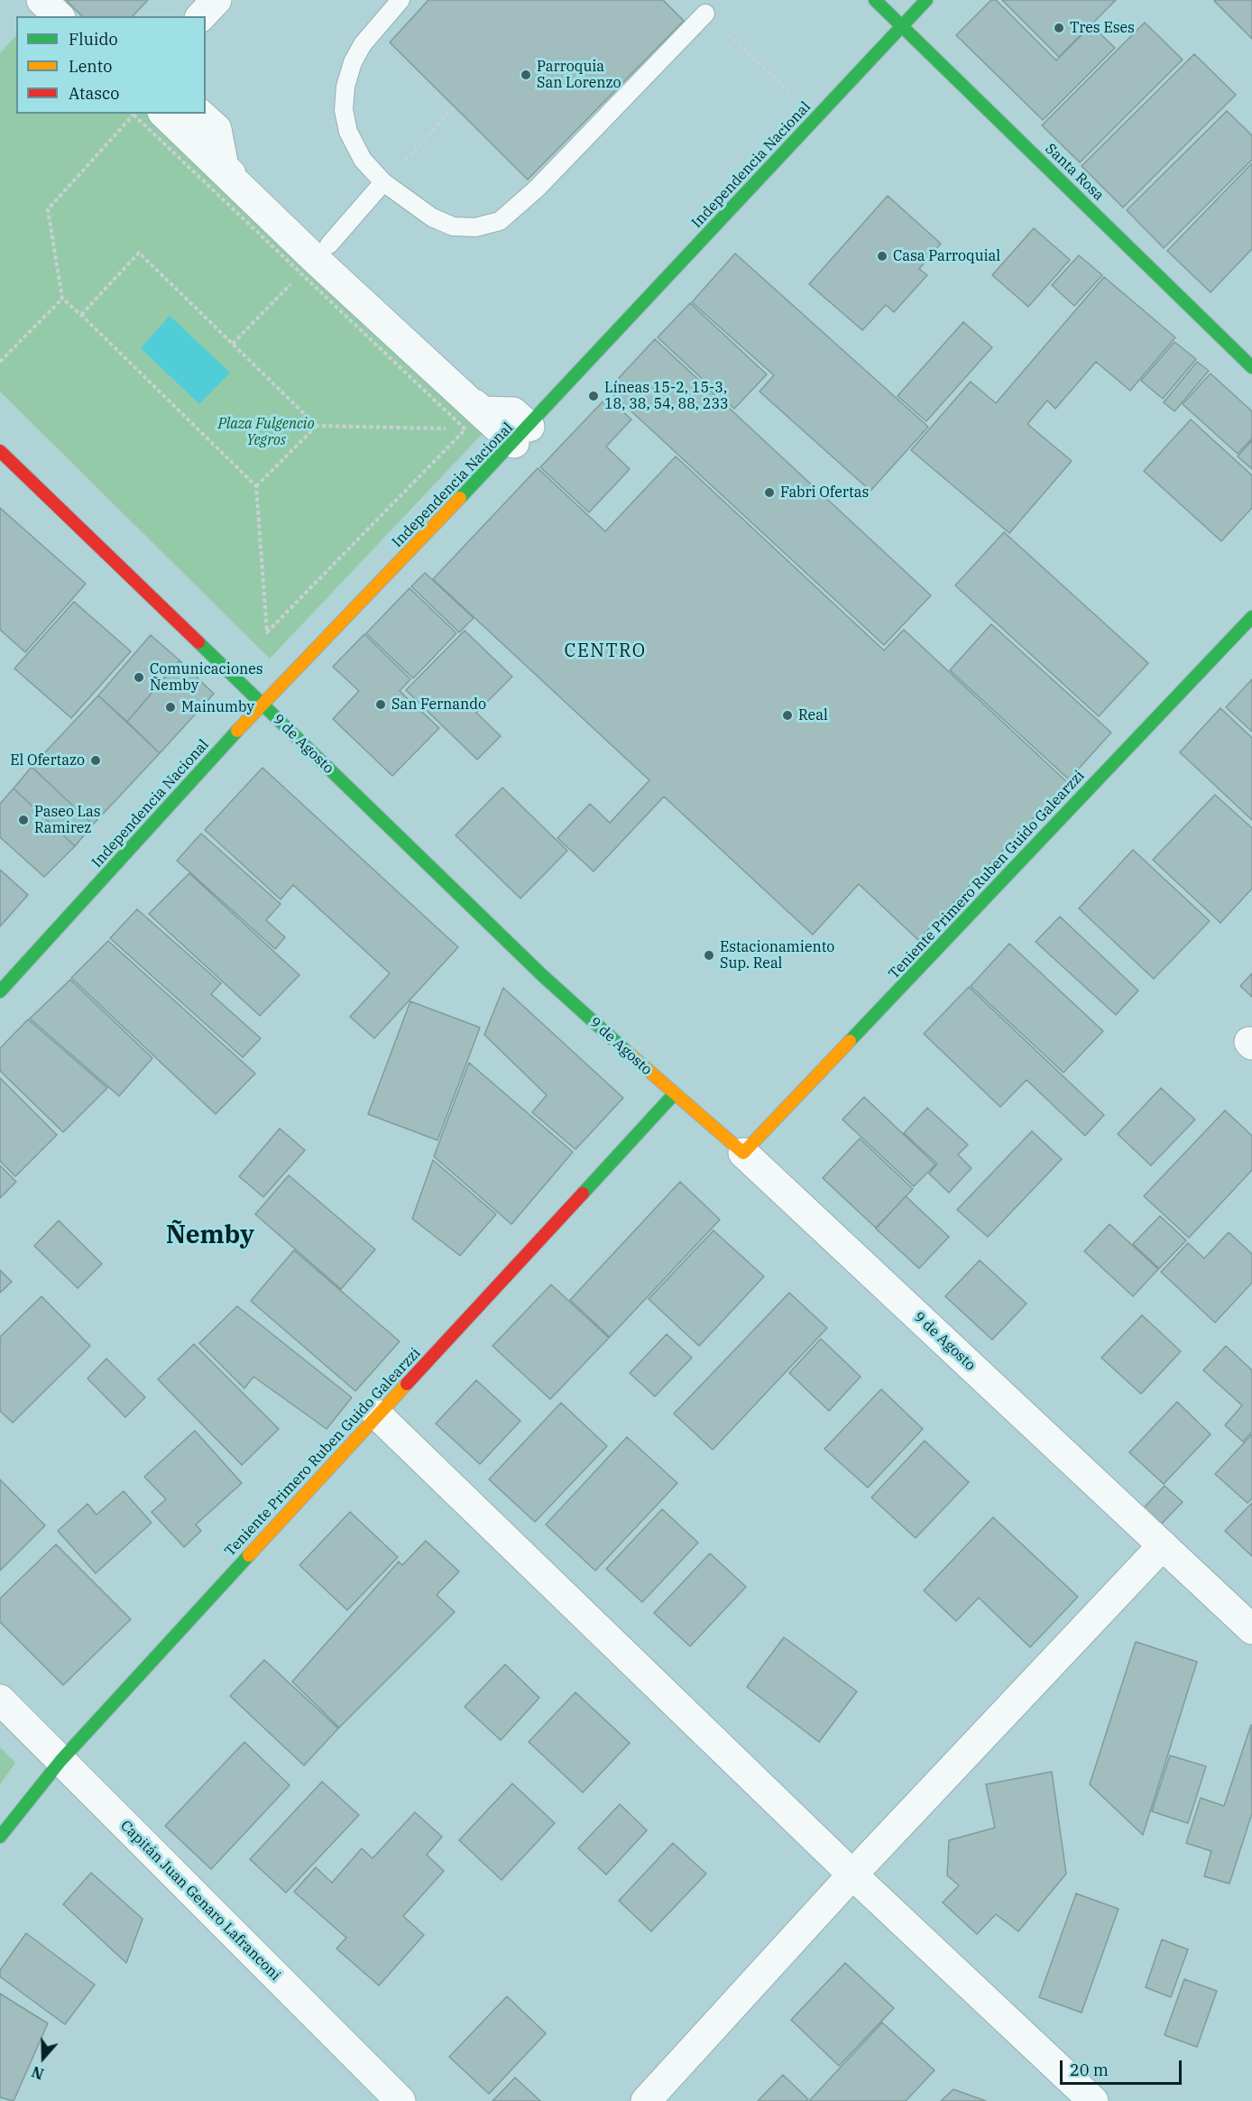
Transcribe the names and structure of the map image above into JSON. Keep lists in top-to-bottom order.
{
  "streets": {
    "street": [
      "Independencia Nacional",
      "Santa Rosa",
      "9 de Agosto",
      "Teniente Primero Ruben Guido Galearzzi",
      "Capitán Juan Genaro Lafranconi"
    ]
  },
  "crossings": [
    ["Independencia Nacional", "Santa Rosa"],
    ["Independencia Nacional", "9 de Agosto"],
    ["9 de Agosto", "Teniente Primero Ruben Guido Galearzzi"],
    ["Teniente Primero Ruben Guido Galearzzi", "Capitán Juan Genaro Lafranconi"]
  ],
  "districts": ["CENTRO", "Ñemby"],
  "parks": ["Plaza Fulgencio Yegros"],
  "places": [
    "Tres Eses",
    "Parroquia San Lorenzo",
    "Casa Parroquial",
    "Líneas 15-2, 15-3, 18, 38, 54, 88, 233",
    "Fabri Ofertas",
    "Comunicaciones Ñemby",
    "San Fernando",
    "Mainumby",
    "Real",
    "El Ofertazo",
    "Paseo Las Ramirez",
    "Estacionamiento Sup. Real"
  ],
  "legend": ["Fluido", "Lento", "Atasco"],
  "scale_bar": "20 m",
  "north": "bottom"
}
